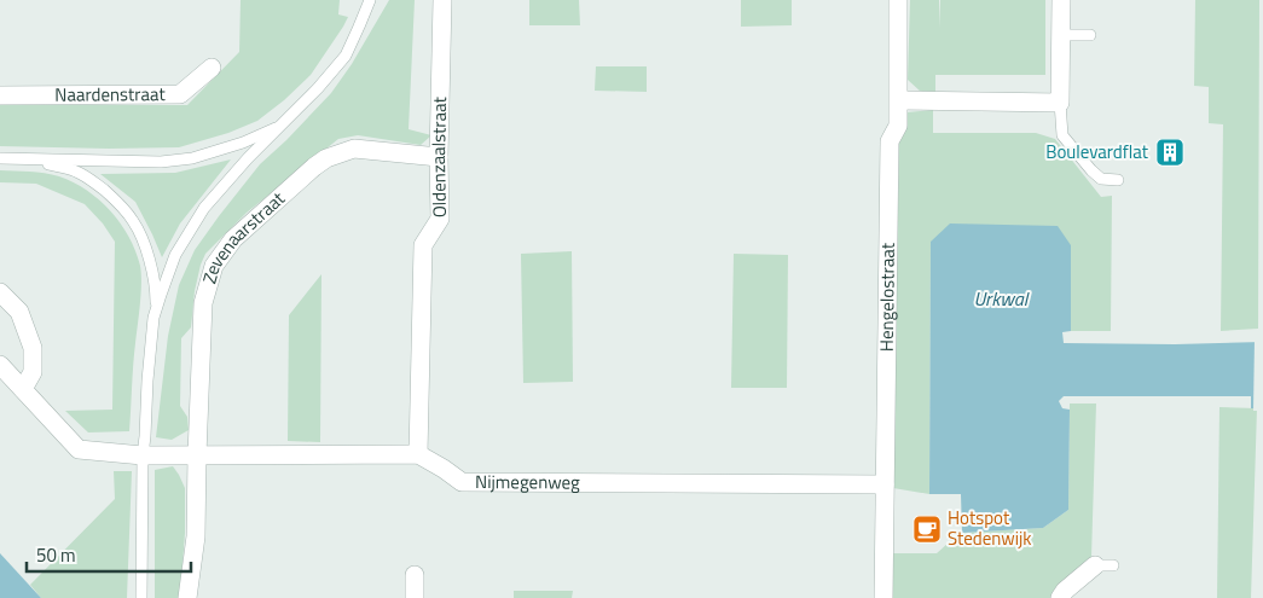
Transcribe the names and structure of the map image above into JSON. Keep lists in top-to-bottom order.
{
  "streets": {
    "street": [
      "Naardenstraat",
      "Oldenzaalstraat",
      "Zevenaarstraat",
      "Hengelostraat",
      "Nijmegenweg"
    ]
  },
  "crossings": [
    ["Oldenzaalstraat", "Zevenaarstraat"],
    ["Oldenzaalstraat", "Nijmegenweg"],
    ["Hengelostraat", "Nijmegenweg"]
  ],
  "water": ["Urkwal"],
  "places": {
    "building": ["Boulevardflat"],
    "cafe": ["Hotspot Stedenwijk"]
  },
  "scale_bar": "50 m"
}
